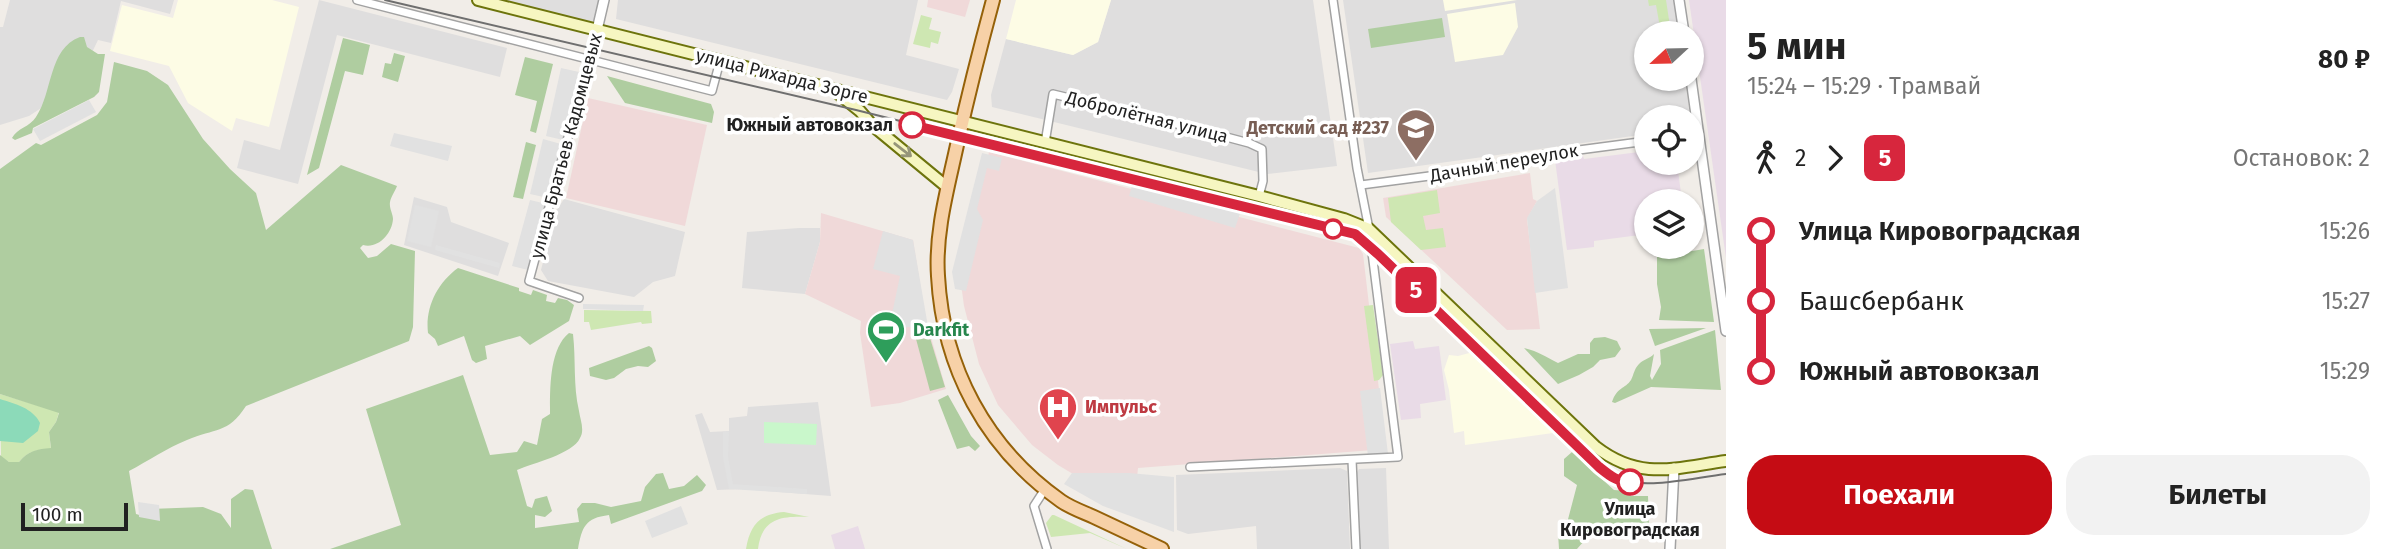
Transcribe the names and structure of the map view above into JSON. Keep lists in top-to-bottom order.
{
  "streets": {
    "main road": ["улица Рихарда Зорге"],
    "street": ["Добролётная улица", "улица Братьев Кадомцевых", "Дачный переулок"]
  },
  "crossings": [
    ["улица Рихарда Зорге", "Добролётная улица"],
    ["улица Рихарда Зорге", "улица Братьев Кадомцевых"]
  ],
  "places": {
    "other": ["Южный автовокзал", "Улица Кировоградская"],
    "school or university": ["Детский сад #237"],
    "sports": ["Darkfit"],
    "hospital": ["Импульс"]
  },
  "lines": ["tram line 5"],
  "scale_bar": "100 m",
  "north": "left",
  "page": {
    "on_map": "5",
    "heading": ["5 мин", "15:24 – 15:29 · Трамвай", "80 ₽"],
    "legs": ["2", "5", "Остановок: 2"],
    "list": [
      {
        "name": "Улица Кировоградская",
        "value": "15:26"
      },
      {
        "name": "Башсбербанк",
        "value": "15:27"
      },
      {
        "name": "Южный автовокзал",
        "value": "15:29"
      }
    ],
    "buttons": ["Поехали", "Билеты"],
    "scale": "100 m"
  }
}
